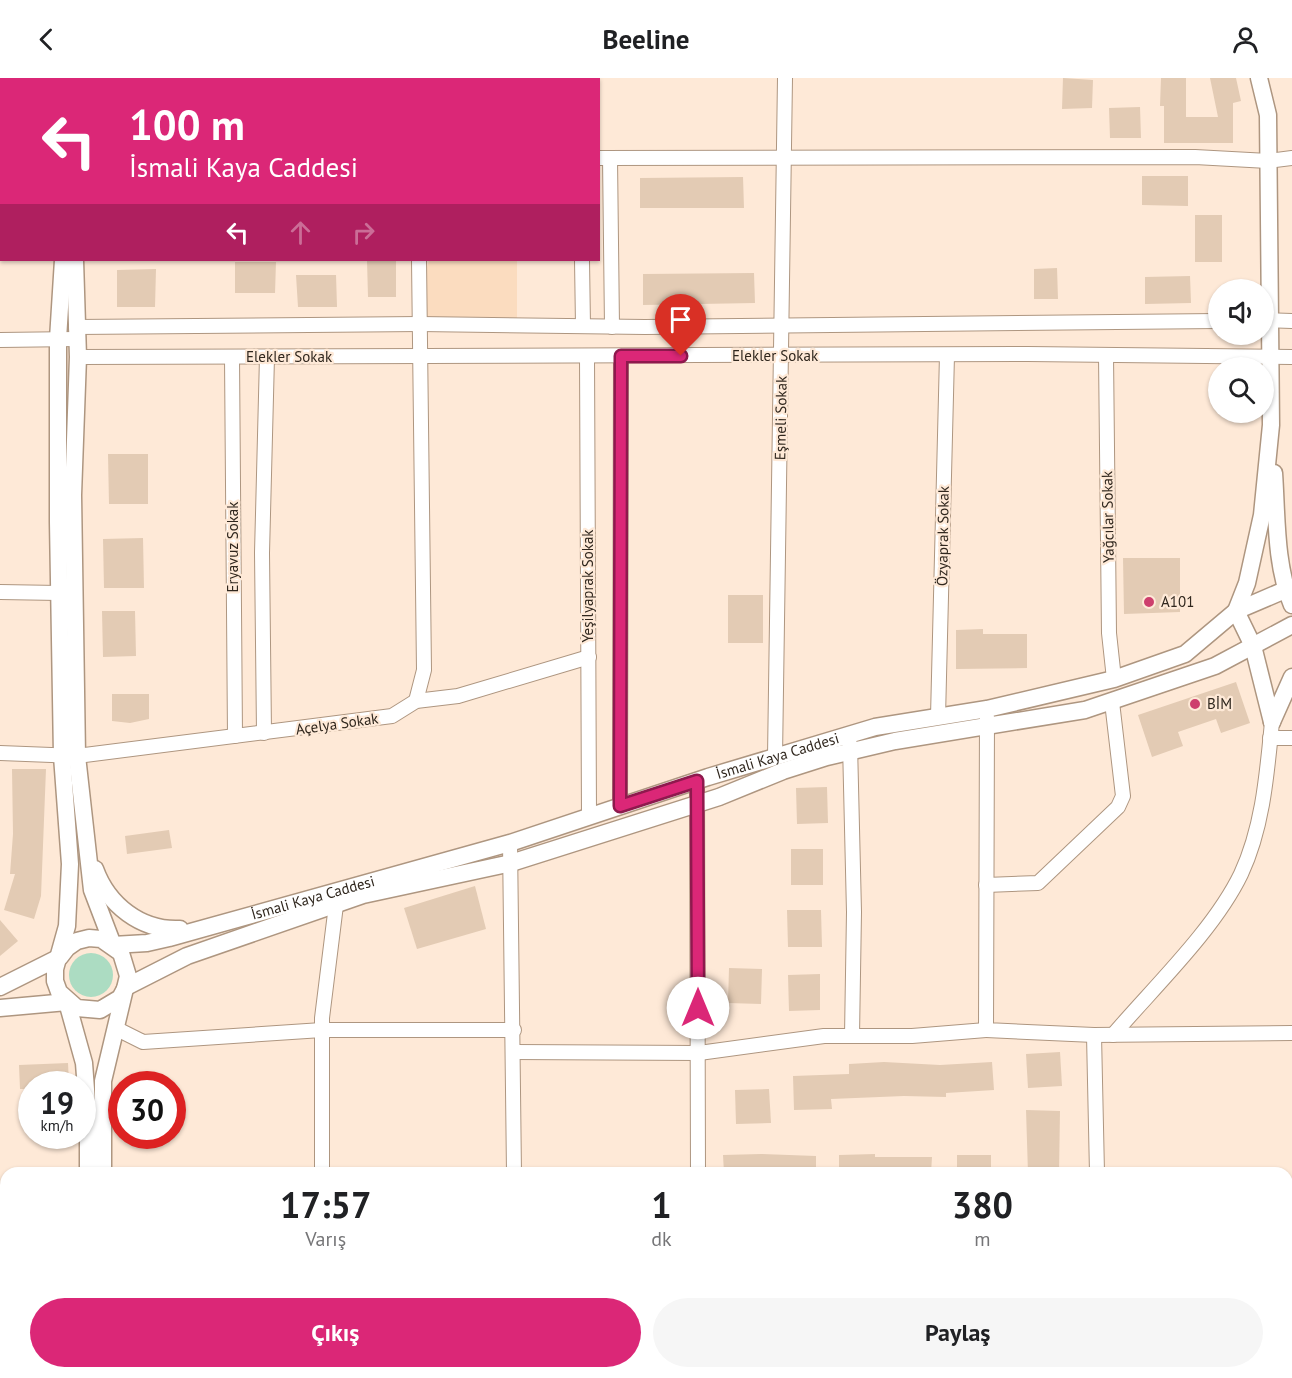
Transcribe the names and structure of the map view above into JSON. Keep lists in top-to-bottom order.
{
  "streets": {
    "street": [
      "Elekler Sokak",
      "Eşmeli Sokak",
      "Yağcılar Sokak",
      "Özyaprak Sokak",
      "Eryavuz Sokak",
      "Yeşilyaprak Sokak",
      "Açelya Sokak",
      "İsmali Kaya Caddesi"
    ]
  },
  "crossings": [
    ["Elekler Sokak", "Eşmeli Sokak"],
    ["Elekler Sokak", "Yağcılar Sokak"],
    ["Elekler Sokak", "Özyaprak Sokak"],
    ["Elekler Sokak", "Eryavuz Sokak"],
    ["Elekler Sokak", "Yeşilyaprak Sokak"],
    ["Eşmeli Sokak", "İsmali Kaya Caddesi"],
    ["Yağcılar Sokak", "İsmali Kaya Caddesi"],
    ["Özyaprak Sokak", "İsmali Kaya Caddesi"],
    ["Eryavuz Sokak", "Açelya Sokak"],
    ["Yeşilyaprak Sokak", "Açelya Sokak"],
    ["Yeşilyaprak Sokak", "İsmali Kaya Caddesi"]
  ],
  "places": ["A101", "BİM"],
  "page": {
    "header": "Beeline",
    "turn": ["100 m", "İsmali Kaya Caddesi"],
    "speed": "19 km/h",
    "limit": "30",
    "eta": [
      "17:57",
      "Varış",
      "1",
      "dk",
      "380",
      "m"
    ],
    "buttons": ["Çıkış", "Paylaş"]
  }
}
